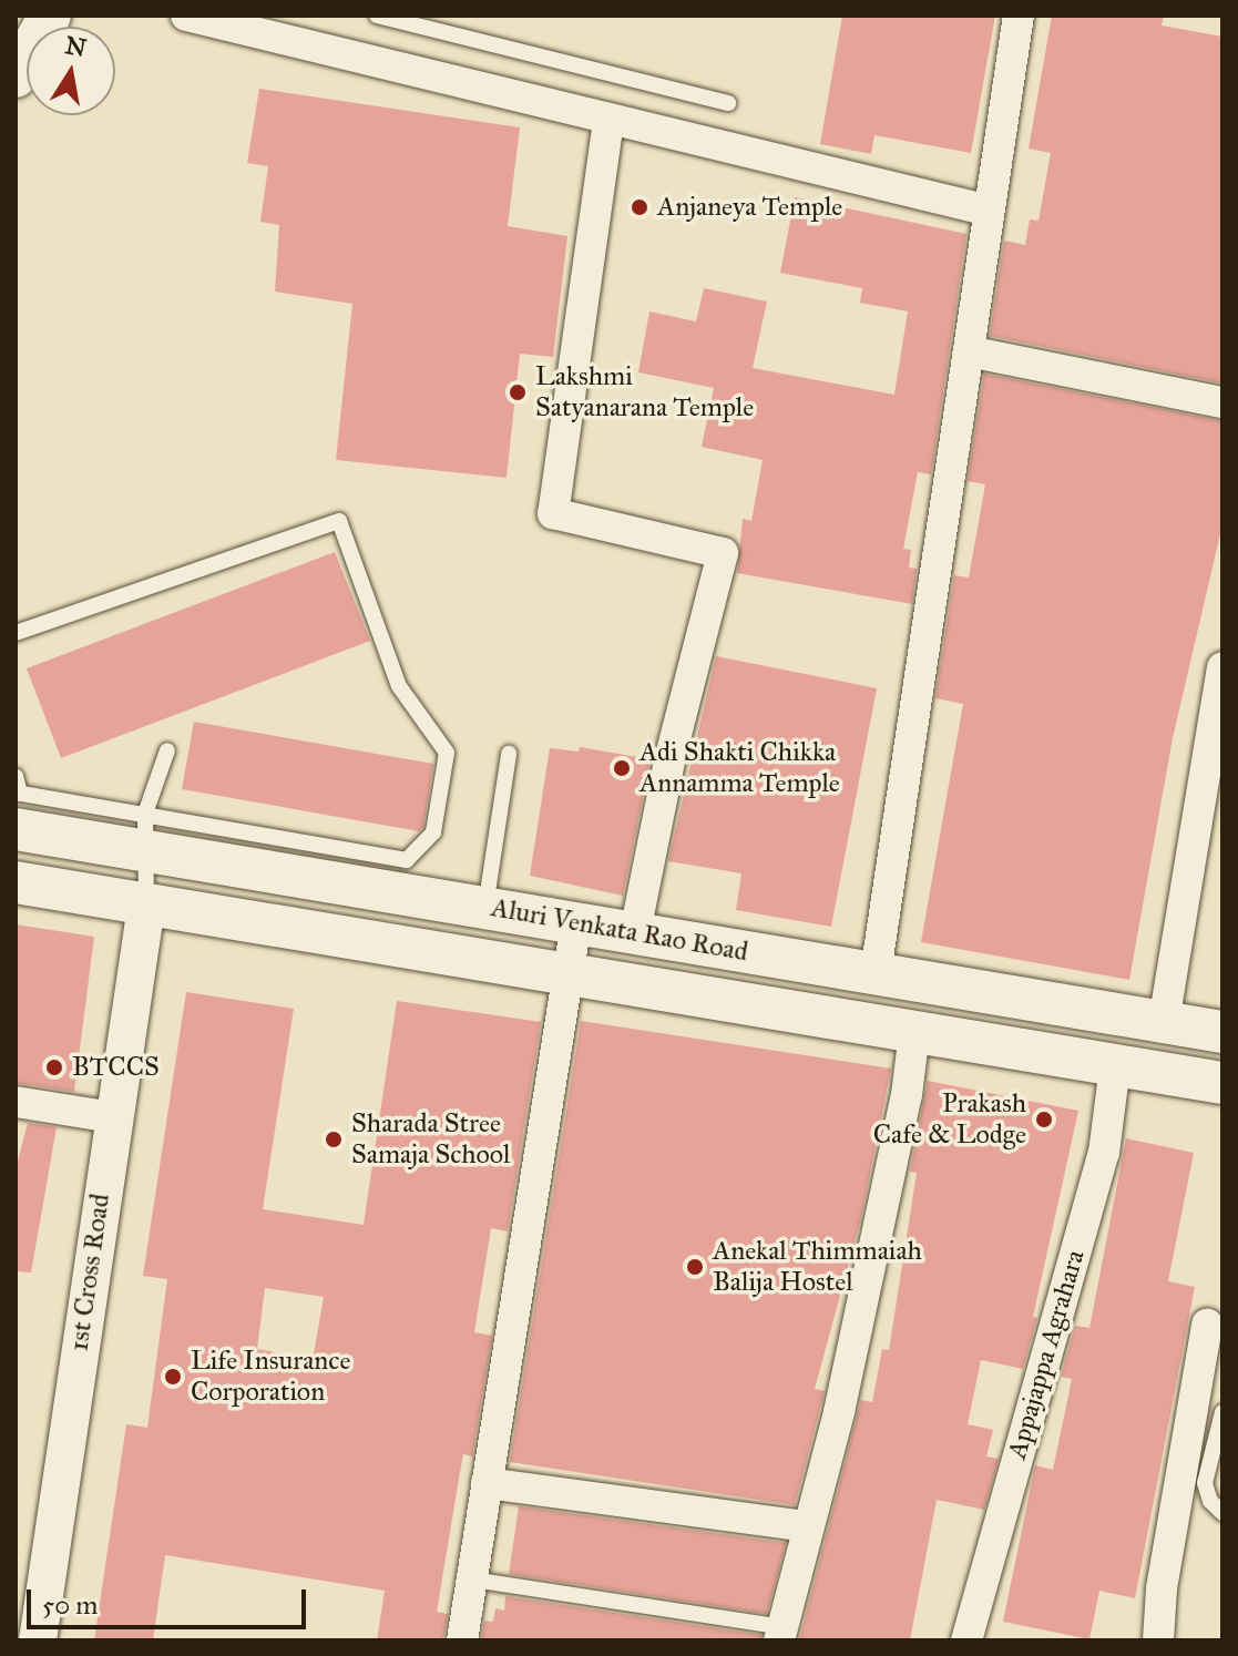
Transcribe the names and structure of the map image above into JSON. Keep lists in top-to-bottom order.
{
  "streets": {
    "main road": ["Aluri Venkata Rao Road"],
    "street": ["1st Cross Road", "Appajappa Agrahara"]
  },
  "crossings": [
    ["Aluri Venkata Rao Road", "1st Cross Road"],
    ["Aluri Venkata Rao Road", "Appajappa Agrahara"]
  ],
  "places": [
    "Anjaneya Temple",
    "Lakshmi Satyanarana Temple",
    "Adi Shakti Chikka Annamma Temple",
    "BTCCS",
    "Prakash Cafe & Lodge",
    "Sharada Stree Samaja School",
    "Anekal Thimmaiah Balija Hostel",
    "Life Insurance Corporation"
  ],
  "scale_bar": "50 m",
  "north": "top"
}
